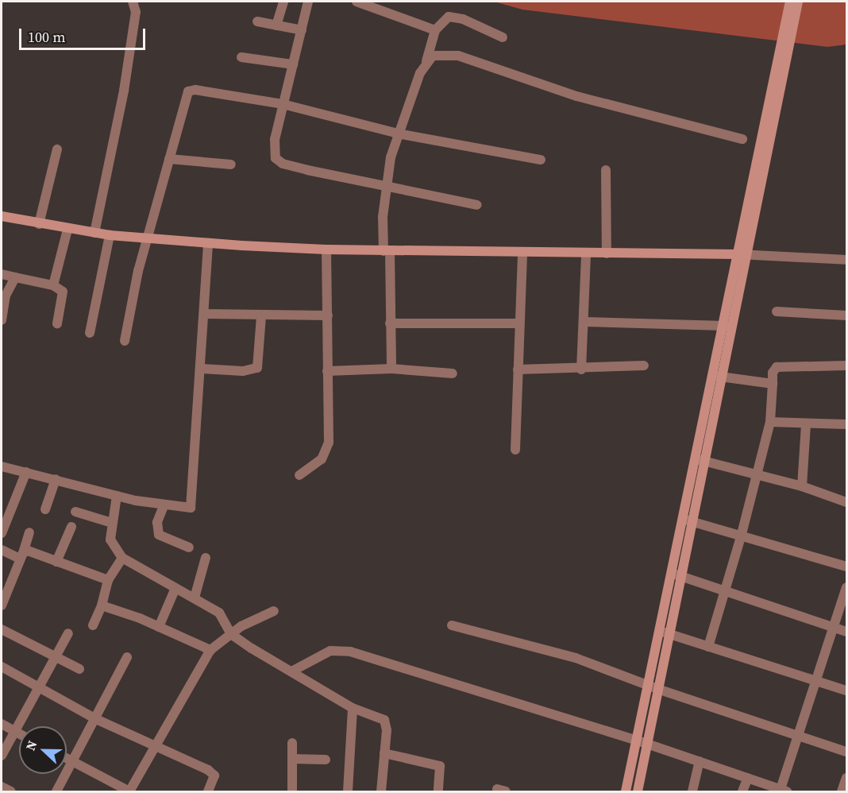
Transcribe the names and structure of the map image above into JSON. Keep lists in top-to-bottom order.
{
  "scale_bar": "100 m",
  "north": "left"
}
